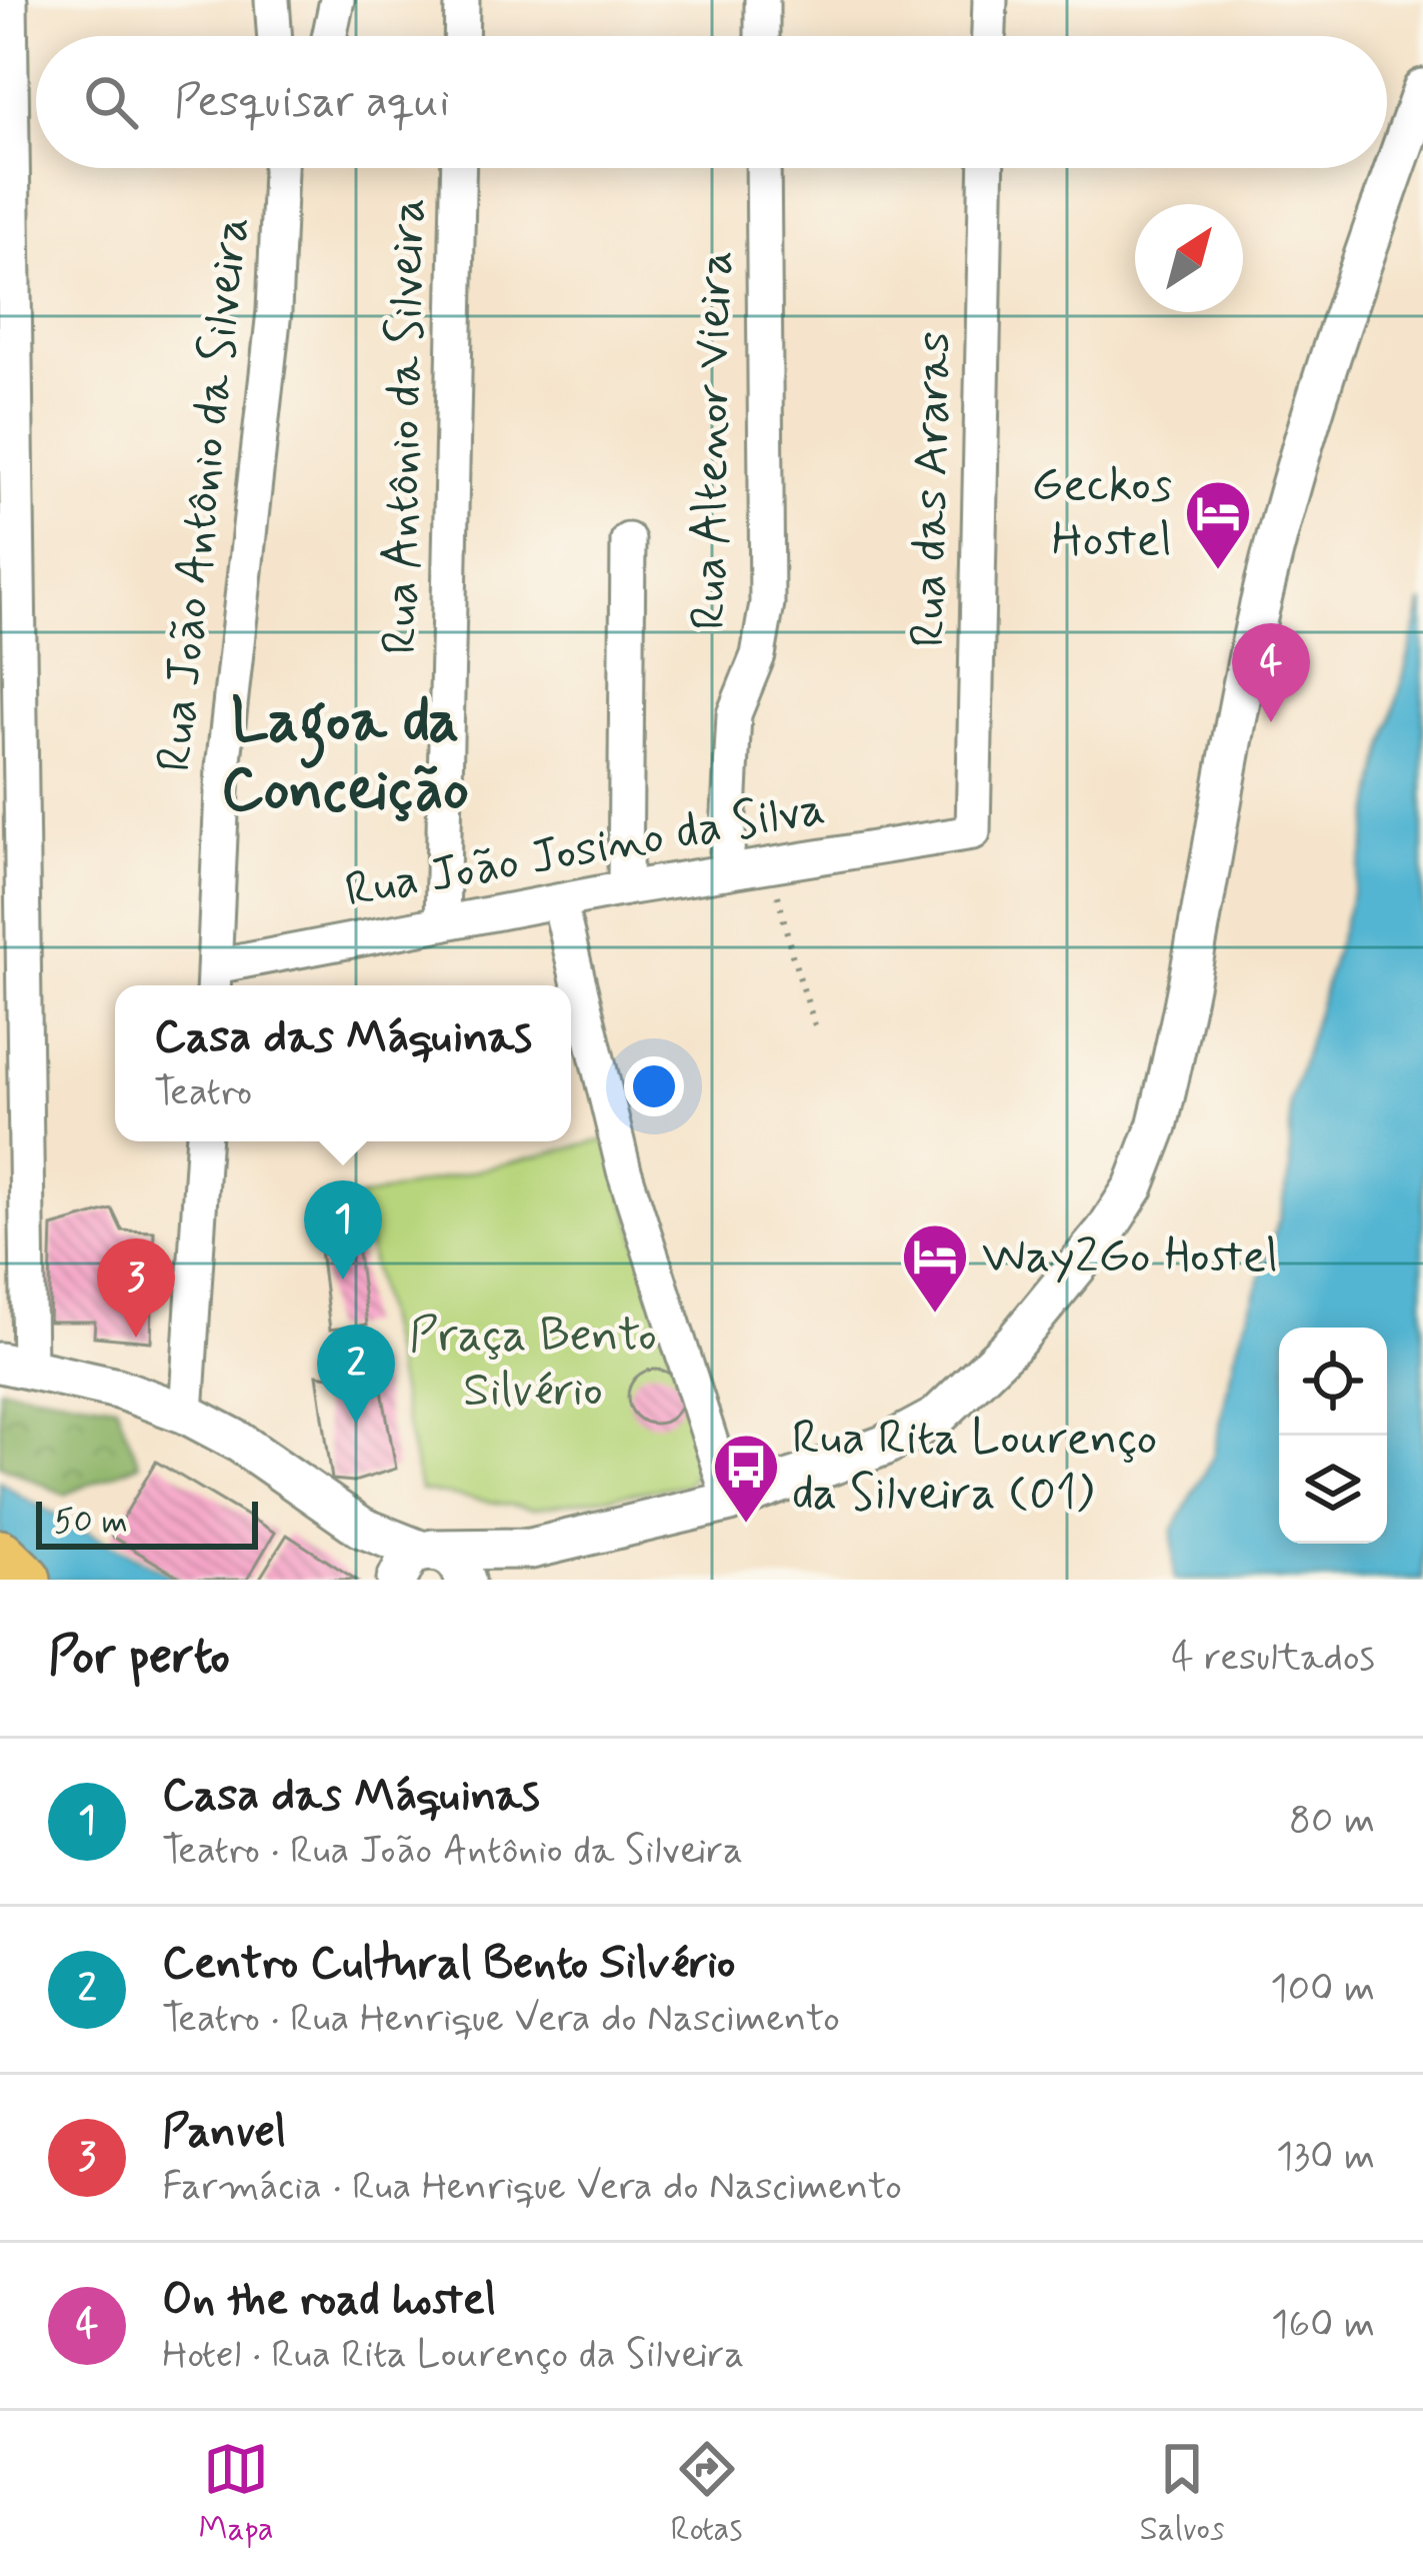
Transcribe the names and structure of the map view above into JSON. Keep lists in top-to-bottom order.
{
  "streets": {
    "street": [
      "Rua Antônio da Silveira",
      "Rua Altenor Vieira",
      "Rua das Araras",
      "Rua João Antônio da Silveira",
      "Rua João Josino da Silva"
    ]
  },
  "crossings": [
    ["Rua Antônio da Silveira", "Rua João Josino da Silva"],
    ["Rua Altenor Vieira", "Rua João Josino da Silva"],
    ["Rua das Araras", "Rua João Josino da Silva"],
    ["Rua João Antônio da Silveira", "Rua João Josino da Silva"]
  ],
  "districts": ["Lagoa da Conceição"],
  "parks": ["Praça Bento Silvério"],
  "places": {
    "hotel": ["Geckos Hostel", "Way2Go Hostel"],
    "bus stop": ["Rua Rita Lourenço da Silveira (01)"]
  },
  "scale_bar": "50 m",
  "north": "top right",
  "page": {
    "search": "Pesquisar aqui",
    "pins": [
      "4",
      "1",
      "3",
      "2"
    ],
    "popup": ["Casa das Máquinas", "Teatro"],
    "scale": "50 m",
    "heading": ["Por perto", "4 resultados"],
    "list": [
      {
        "mark": "1",
        "name": "Casa das Máquinas",
        "note": "Teatro · Rua João Antônio da Silveira",
        "value": "80 m"
      },
      {
        "mark": "2",
        "name": "Centro Cultural Bento Silvério",
        "note": "Teatro · Rua Henrique Vera do Nascimento",
        "value": "100 m"
      },
      {
        "mark": "3",
        "name": "Panvel",
        "note": "Farmácia · Rua Henrique Vera do Nascimento",
        "value": "130 m"
      },
      {
        "mark": "4",
        "name": "On the road hostel",
        "note": "Hotel · Rua Rita Lourenço da Silveira",
        "value": "160 m"
      }
    ],
    "nav": ["Mapa", "Rotas", "Salvos"]
  }
}
